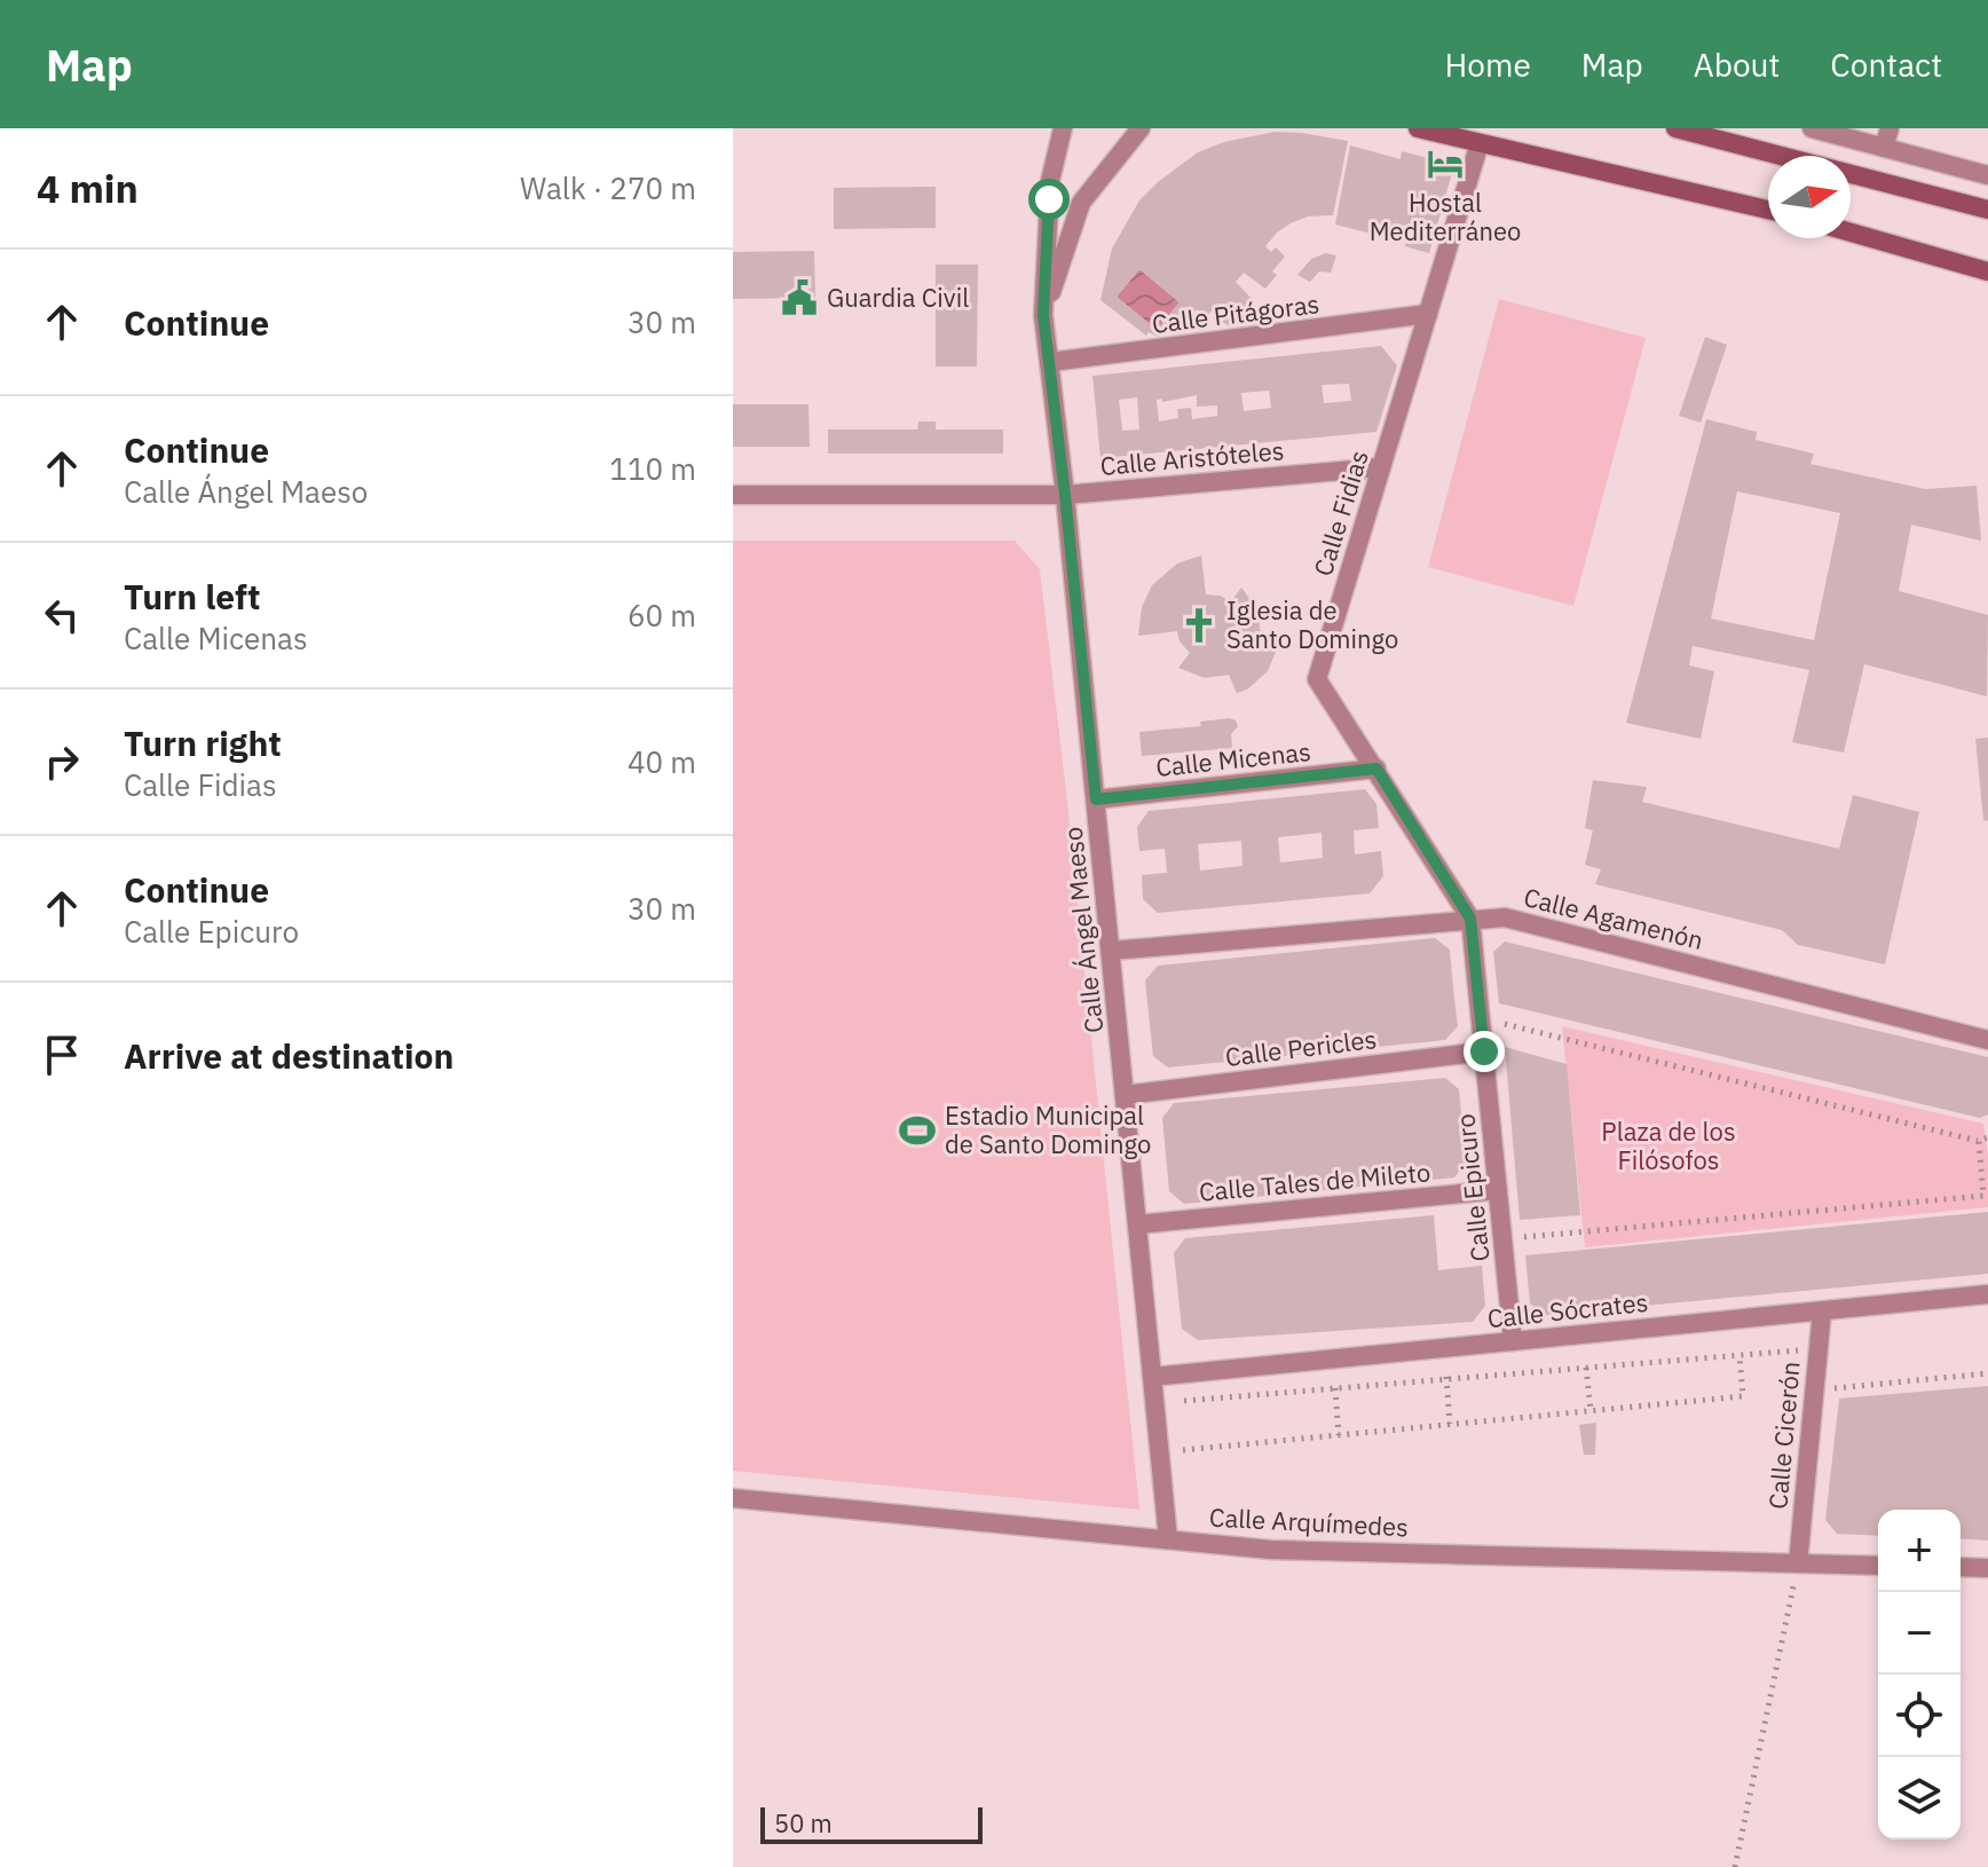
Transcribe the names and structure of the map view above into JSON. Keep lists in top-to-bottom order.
{
  "streets": {
    "street": [
      "Calle Pitágoras",
      "Calle Aristóteles",
      "Calle Fidias",
      "Calle Micenas",
      "Calle Agamenón",
      "Calle Ángel Maeso",
      "Calle Pericles",
      "Calle Tales de Mileto",
      "Calle Epicuro",
      "Calle Sócrates",
      "Calle Cicerón",
      "Calle Arquímedes"
    ]
  },
  "crossings": [
    ["Calle Pitágoras", "Calle Fidias"],
    ["Calle Pitágoras", "Calle Ángel Maeso"],
    ["Calle Aristóteles", "Calle Fidias"],
    ["Calle Aristóteles", "Calle Ángel Maeso"],
    ["Calle Fidias", "Calle Micenas"],
    ["Calle Fidias", "Calle Agamenón"],
    ["Calle Fidias", "Calle Epicuro"],
    ["Calle Micenas", "Calle Ángel Maeso"],
    ["Calle Agamenón", "Calle Ángel Maeso"],
    ["Calle Agamenón", "Calle Epicuro"],
    ["Calle Ángel Maeso", "Calle Pericles"],
    ["Calle Ángel Maeso", "Calle Tales de Mileto"],
    ["Calle Ángel Maeso", "Calle Sócrates"],
    ["Calle Ángel Maeso", "Calle Arquímedes"],
    ["Calle Pericles", "Calle Epicuro"],
    ["Calle Tales de Mileto", "Calle Epicuro"],
    ["Calle Epicuro", "Calle Sócrates"],
    ["Calle Sócrates", "Calle Cicerón"],
    ["Calle Cicerón", "Calle Arquímedes"]
  ],
  "parks": ["Plaza de los Filósofos"],
  "places": {
    "hotel": ["Hostal Mediterráneo"],
    "public building": ["Guardia Civil"],
    "church": ["Iglesia de Santo Domingo"],
    "sports": ["Estadio Municipal de Santo Domingo"]
  },
  "scale_bar": "50 m",
  "north": "right",
  "page": {
    "header": "Map",
    "nav": [
      "Home",
      "Map",
      "About",
      "Contact"
    ],
    "heading": ["4 min", "Walk · 270 m"],
    "list": [
      ["Continue", "30 m"],
      ["Continue", "Calle Ángel Maeso", "110 m"],
      ["Turn left", "Calle Micenas", "60 m"],
      ["Turn right", "Calle Fidias", "40 m"],
      ["Continue", "Calle Epicuro", "30 m"],
      "Arrive at destination"
    ],
    "map_buttons": ["+", "−"],
    "scale": "50 m"
  }
}
